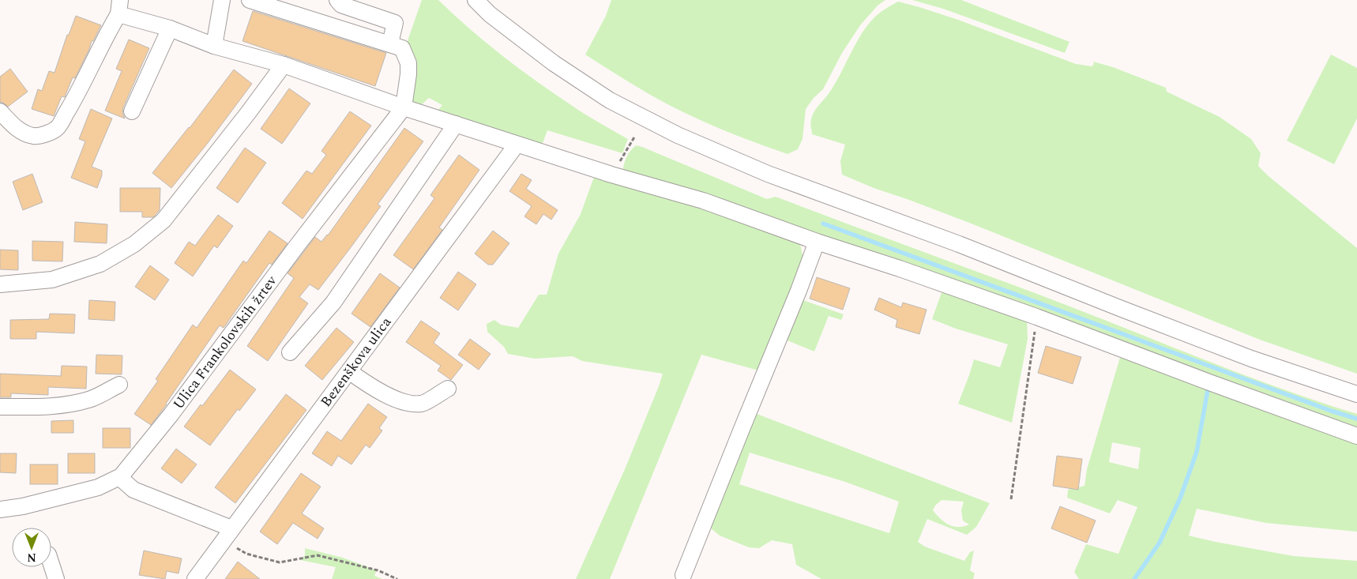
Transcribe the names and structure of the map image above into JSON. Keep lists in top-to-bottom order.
{
  "streets": {
    "street": ["Ulica Frankolovskih žrtev", "Bezenškova ulica"]
  },
  "north": "bottom"
}
